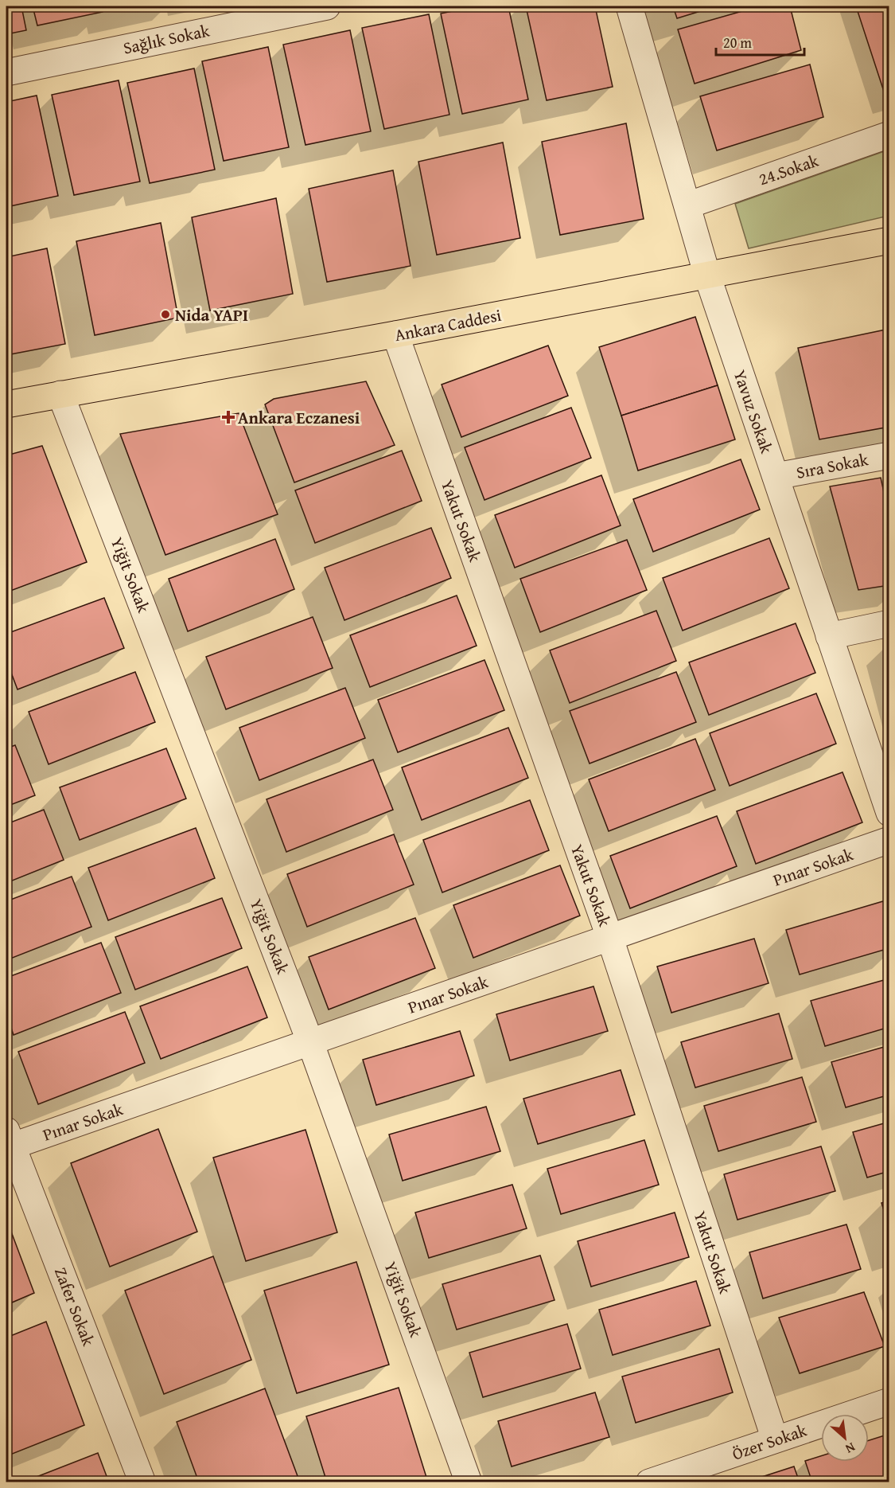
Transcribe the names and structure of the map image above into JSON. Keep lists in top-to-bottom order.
{
  "streets": {
    "main road": ["Ankara Caddesi"],
    "street": [
      "Sağlık Sokak",
      "24.Sokak",
      "Yavuz Sokak",
      "Sıra Sokak",
      "Yakut Sokak",
      "Yiğit Sokak",
      "Pınar Sokak",
      "Zafer Sokak",
      "Özer Sokak"
    ]
  },
  "crossings": [
    ["24.Sokak", "Yavuz Sokak"],
    ["Ankara Caddesi", "Yavuz Sokak"],
    ["Ankara Caddesi", "Yakut Sokak"],
    ["Ankara Caddesi", "Yiğit Sokak"],
    ["Yavuz Sokak", "Sıra Sokak"],
    ["Yakut Sokak", "Pınar Sokak"],
    ["Yakut Sokak", "Özer Sokak"],
    ["Yiğit Sokak", "Pınar Sokak"],
    ["Pınar Sokak", "Zafer Sokak"]
  ],
  "places": {
    "other": ["Nida YAPI"],
    "health": ["Ankara Eczanesi"]
  },
  "scale_bar": "20 m",
  "north": "bottom right"
}
